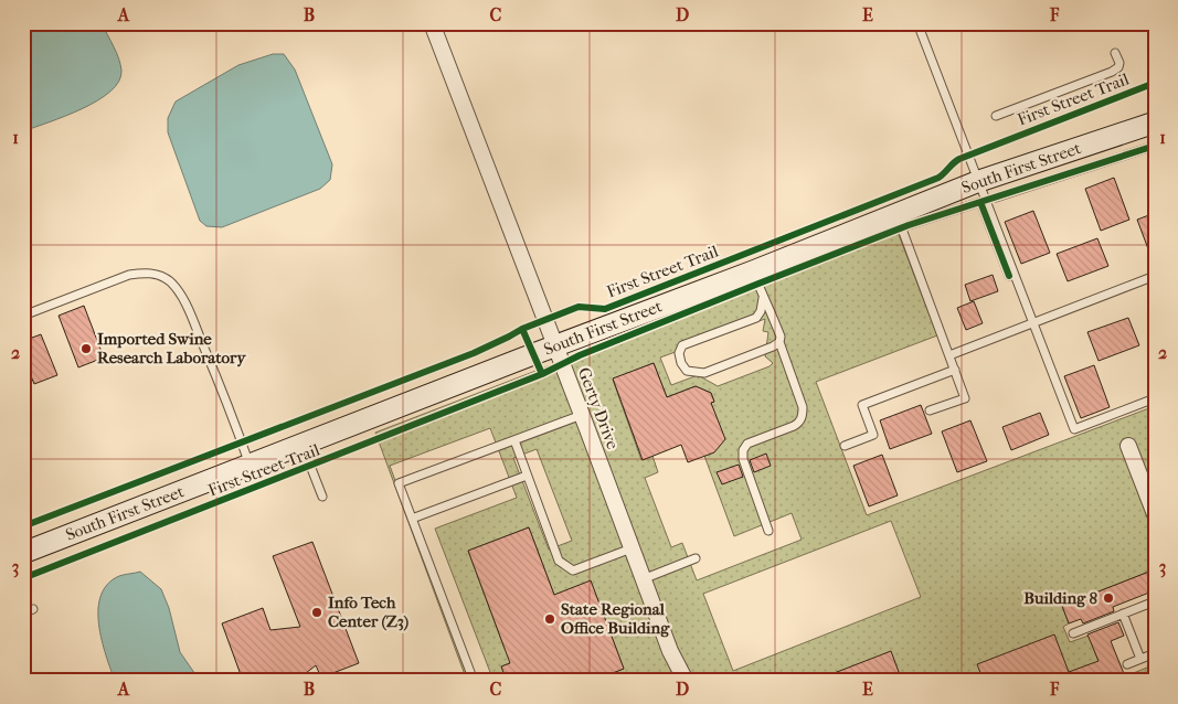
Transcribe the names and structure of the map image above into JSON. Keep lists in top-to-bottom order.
{
  "streets": {
    "street": ["South First Street", "Gerty Drive"],
    "cycle path": ["First Street Trail"]
  },
  "crossings": [
    ["South First Street", "Gerty Drive"]
  ],
  "places": [
    "Imported Swine Research Laboratory",
    "Building 8",
    "Info Tech Center (Z3)",
    "State Regional Office Building"
  ],
  "grid": {
    "columns": [
      "A",
      "B",
      "C",
      "D",
      "E",
      "F"
    ],
    "rows": ["1", "2", "3"]
  }
}
